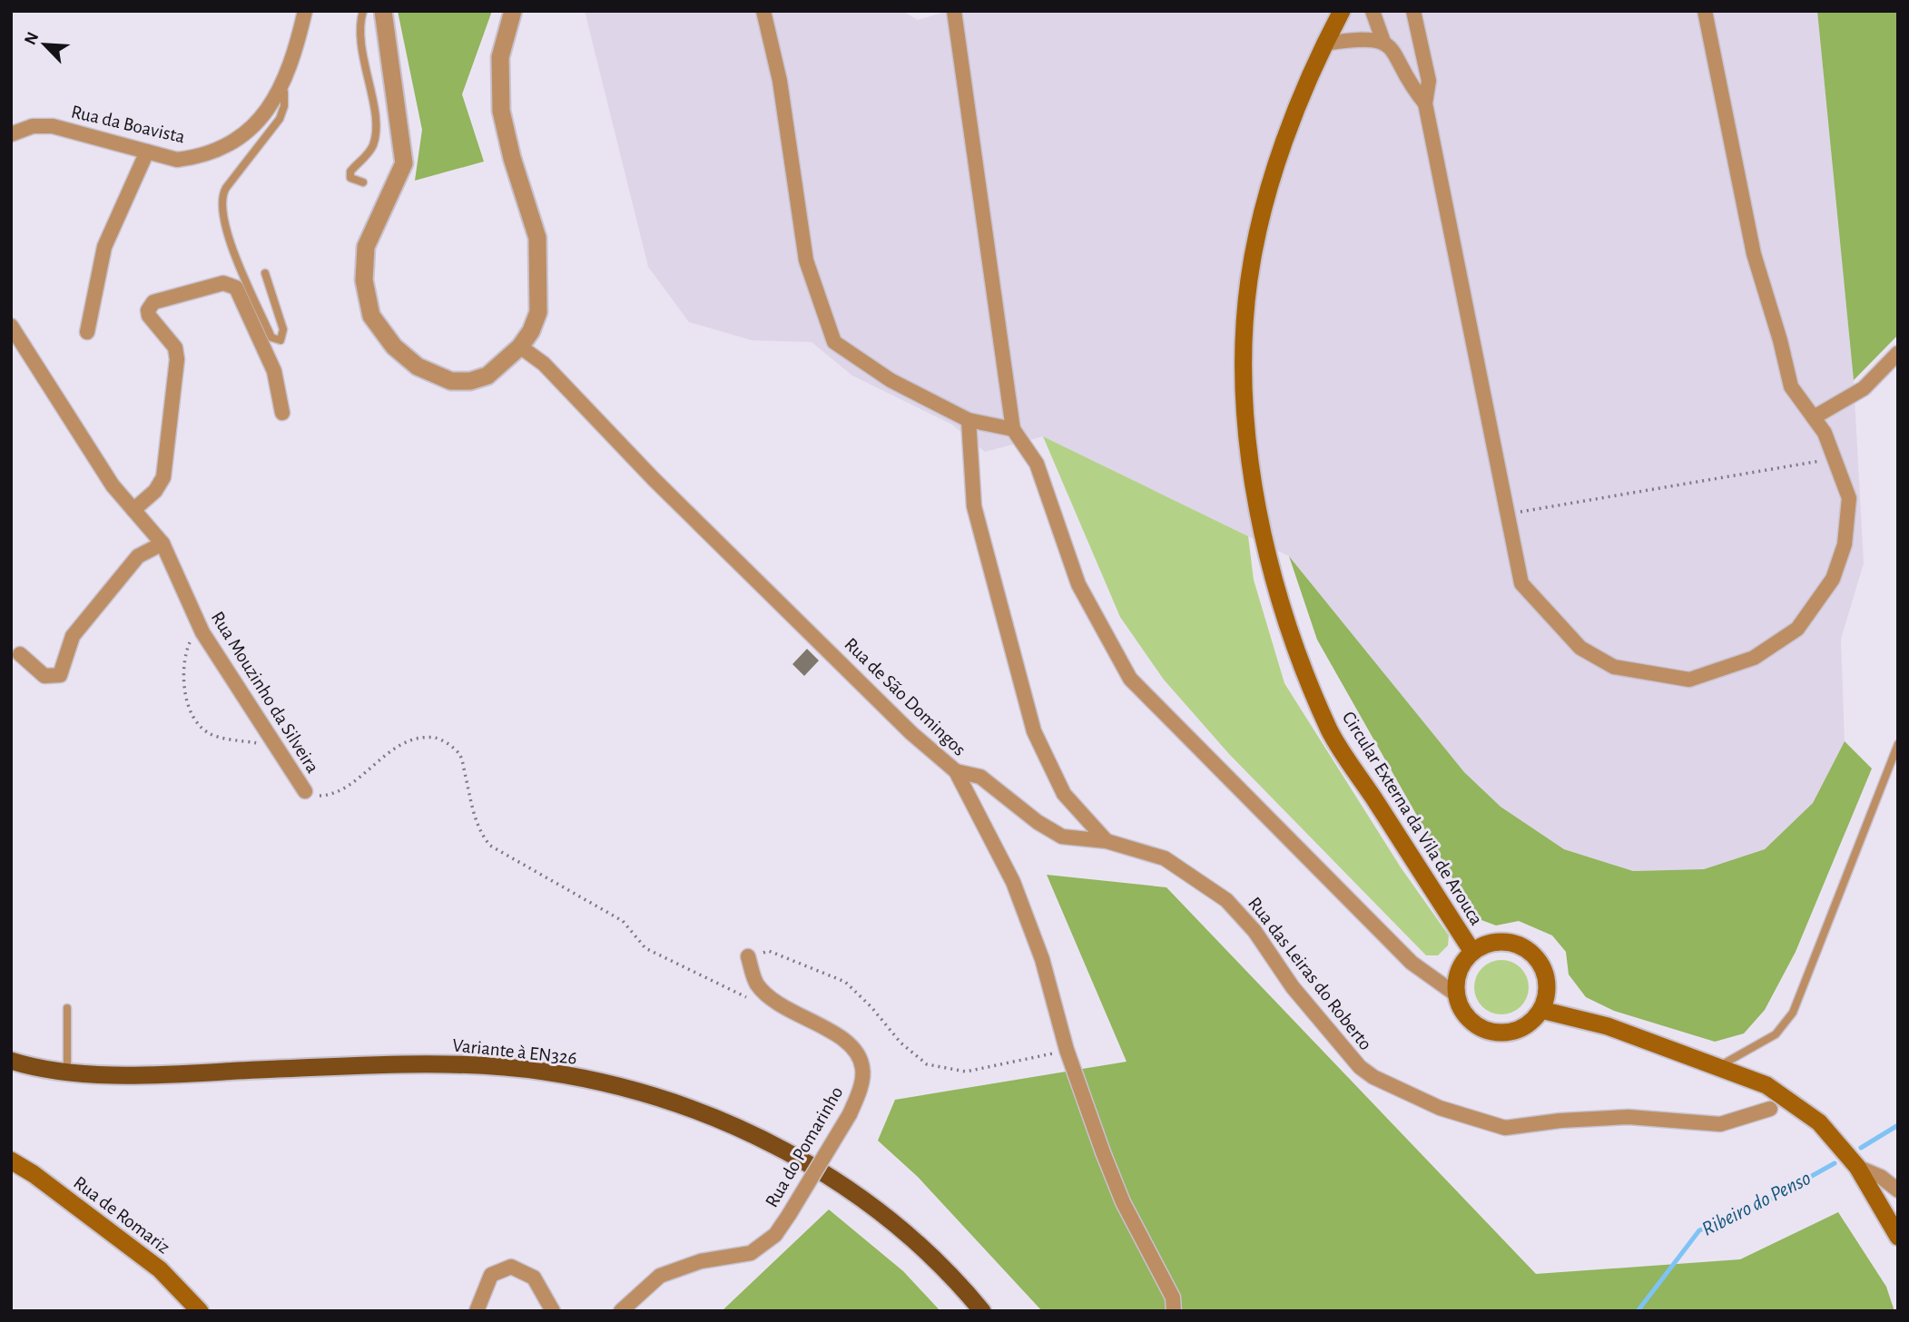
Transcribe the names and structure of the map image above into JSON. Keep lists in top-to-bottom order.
{
  "streets": {
    "main road": ["Circular Externa da Vila de Arouca", "Variante à EN326", "Rua de Romariz"],
    "street": [
      "Rua da Boavista",
      "Rua Mouzinho da Silveira",
      "Rua de São Domingos",
      "Rua das Leiras do Roberto",
      "Rua do Pomarinho"
    ]
  },
  "crossings": [
    ["Rua de São Domingos", "Rua das Leiras do Roberto"]
  ],
  "water": ["Ribeiro do Penso"],
  "north": "top left"
}
